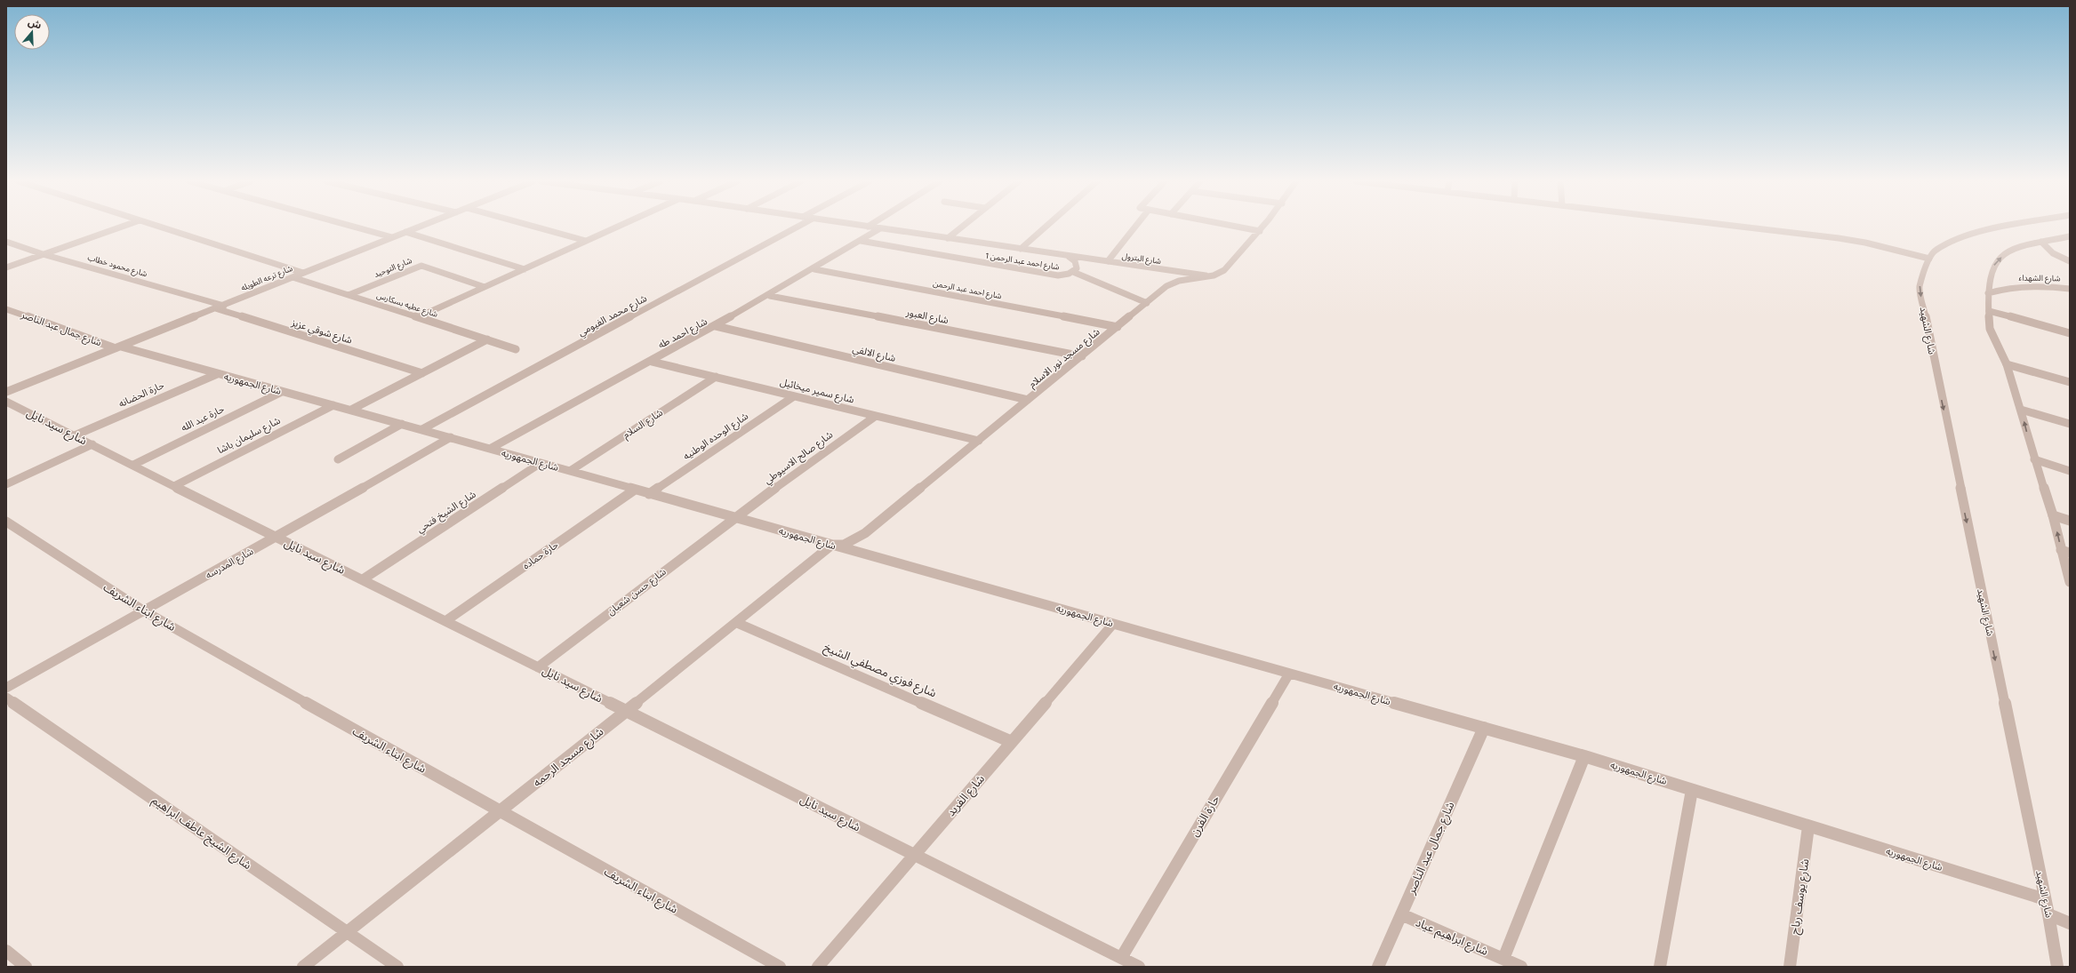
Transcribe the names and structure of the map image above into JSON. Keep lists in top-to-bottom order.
{
  "streets": {
    "street": [
      "شارع البترول",
      "شارع احمد عبد الرحمن 1",
      "شارع محمود خطاب",
      "شارع التوحيد",
      "شارع ترعه الطويله",
      "شارع الشهداء",
      "شارع احمد عبد الرحمن",
      "شارع عطيه بسكارس",
      "شارع محمد الفيومي",
      "شارع العبور",
      "شارع جمال عبد الناصر",
      "شارع الشهيد",
      "شارع شوقي عزيز",
      "شارع احمد طه",
      "شارع الالفي",
      "شارع مسجد نور الاسلام",
      "شارع الجمهوريه",
      "شارع سمير ميخائيل",
      "حارة الحضانه",
      "حارة عبد الله",
      "شارع السلام",
      "شارع سيد نايل",
      "شارع سليمان باشا",
      "شارع الوحده الوطنيه",
      "شارع صالح الاسيوطي",
      "شارع الشيخ فتحي",
      "حارة حماده",
      "شارع المدرسه",
      "شارع حسن شعبان",
      "شارع ابناء الشريف",
      "شارع فوزي مصطفي الشيخ",
      "شارع مسجد الرحمه",
      "شارع الفريد",
      "حارة الفرن",
      "شارع الشيخ عاطف ابراهيم",
      "شارع يوسف رباح",
      "شارع ابراهيم عياد"
    ]
  },
  "crossings": [
    ["شارع البترول", "شارع احمد عبد الرحمن 1"],
    ["شارع البترول", "شارع احمد طه"],
    ["شارع البترول", "شارع مسجد نور الاسلام"],
    ["شارع احمد عبد الرحمن 1", "شارع احمد طه"],
    ["شارع محمود خطاب", "شارع ترعه الطويله"],
    ["شارع التوحيد", "شارع عطيه بسكارس"],
    ["شارع ترعه الطويله", "شارع عطيه بسكارس"],
    ["شارع ترعه الطويله", "شارع جمال عبد الناصر"],
    ["شارع ترعه الطويله", "شارع شوقي عزيز"],
    ["شارع ترعه الطويله", "شارع الجمهوريه"],
    ["شارع احمد عبد الرحمن", "شارع احمد طه"],
    ["شارع احمد عبد الرحمن", "شارع مسجد نور الاسلام"],
    ["شارع محمد الفيومي", "شارع الجمهوريه"],
    ["شارع العبور", "شارع احمد طه"],
    ["شارع العبور", "شارع مسجد نور الاسلام"],
    ["شارع جمال عبد الناصر", "شارع الجمهوريه"],
    ["شارع جمال عبد الناصر", "شارع ابراهيم عياد"],
    ["شارع الشهيد", "شارع الجمهوريه"],
    ["شارع احمد طه", "شارع الالفي"],
    ["شارع احمد طه", "شارع الجمهوريه"],
    ["شارع احمد طه", "شارع سمير ميخائيل"],
    ["شارع الالفي", "شارع مسجد نور الاسلام"],
    ["شارع مسجد نور الاسلام", "شارع الجمهوريه"],
    ["شارع مسجد نور الاسلام", "شارع سمير ميخائيل"],
    ["شارع مسجد نور الاسلام", "شارع مسجد الرحمه"],
    ["شارع الجمهوريه", "حارة الحضانه"],
    ["شارع الجمهوريه", "حارة عبد الله"],
    ["شارع الجمهوريه", "شارع السلام"],
    ["شارع الجمهوريه", "شارع سليمان باشا"],
    ["شارع الجمهوريه", "شارع الوحده الوطنيه"],
    ["شارع الجمهوريه", "شارع صالح الاسيوطي"],
    ["شارع الجمهوريه", "شارع الشيخ فتحي"],
    ["شارع الجمهوريه", "حارة حماده"],
    ["شارع الجمهوريه", "شارع المدرسه"],
    ["شارع الجمهوريه", "شارع حسن شعبان"],
    ["شارع الجمهوريه", "شارع مسجد الرحمه"],
    ["شارع الجمهوريه", "شارع الفريد"],
    ["شارع الجمهوريه", "حارة الفرن"],
    ["شارع الجمهوريه", "شارع يوسف رباح"],
    ["شارع سمير ميخائيل", "شارع السلام"],
    ["شارع سمير ميخائيل", "شارع الوحده الوطنيه"],
    ["شارع سمير ميخائيل", "شارع صالح الاسيوطي"],
    ["حارة الحضانه", "شارع سيد نايل"],
    ["حارة عبد الله", "شارع سيد نايل"],
    ["شارع سيد نايل", "شارع سليمان باشا"],
    ["شارع سيد نايل", "شارع الشيخ فتحي"],
    ["شارع سيد نايل", "حارة حماده"],
    ["شارع سيد نايل", "شارع المدرسه"],
    ["شارع سيد نايل", "شارع حسن شعبان"],
    ["شارع سيد نايل", "شارع مسجد الرحمه"],
    ["شارع سيد نايل", "شارع الفريد"],
    ["شارع سيد نايل", "حارة الفرن"],
    ["شارع صالح الاسيوطي", "شارع حسن شعبان"],
    ["شارع المدرسه", "شارع ابناء الشريف"],
    ["شارع ابناء الشريف", "شارع مسجد الرحمه"],
    ["شارع فوزي مصطفي الشيخ", "شارع مسجد الرحمه"],
    ["شارع فوزي مصطفي الشيخ", "شارع الفريد"],
    ["شارع مسجد الرحمه", "شارع الشيخ عاطف ابراهيم"]
  ],
  "one_way": ["شارع الشهيد"],
  "north": "top"
}
